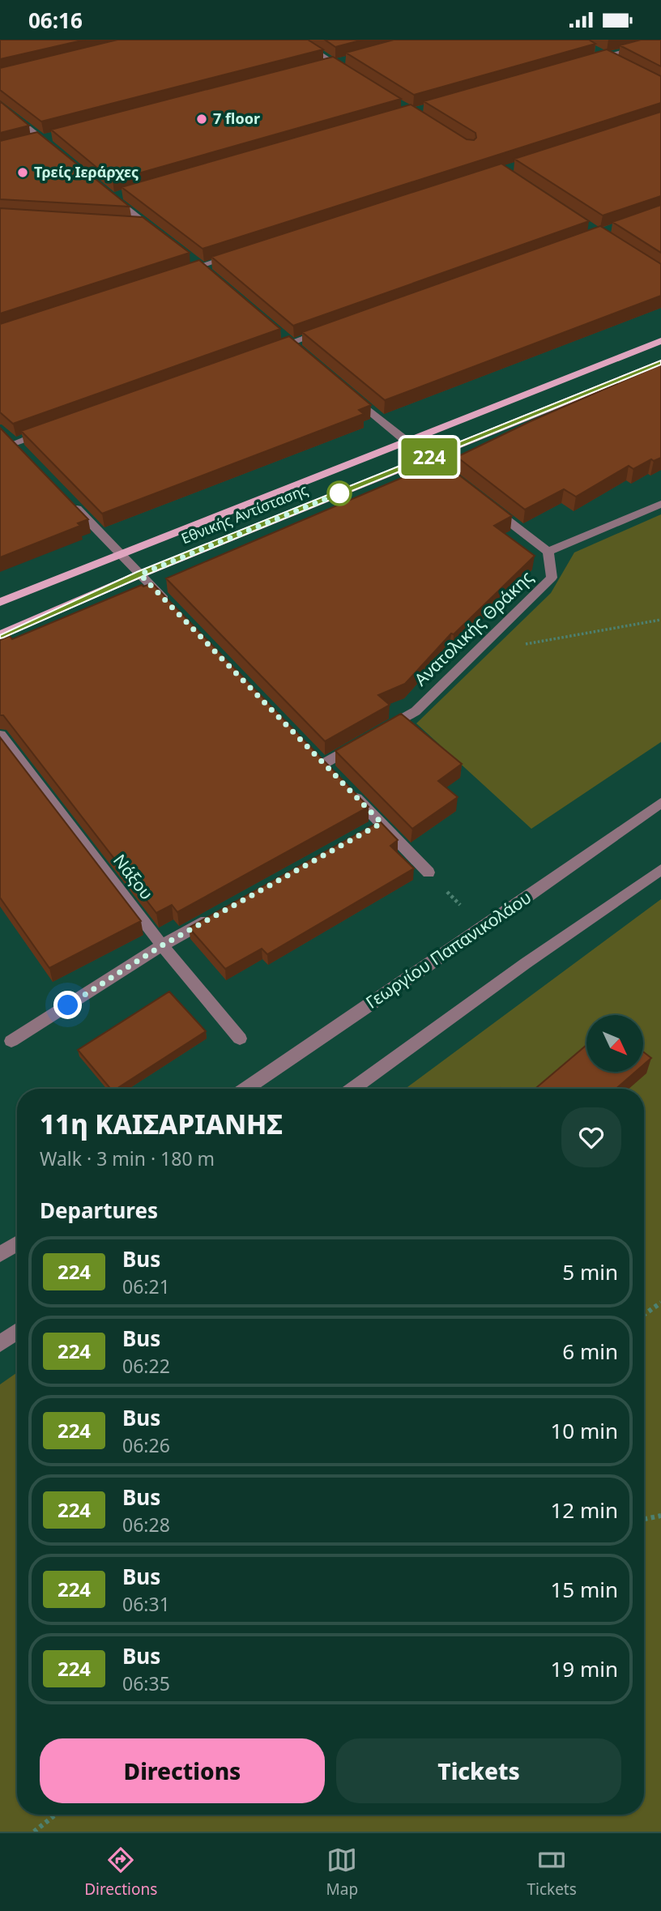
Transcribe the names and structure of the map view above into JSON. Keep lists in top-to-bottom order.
{
  "streets": {
    "main road": ["Εθνικής Αντίστασης"],
    "street": ["Ανατολικής Θράκης", "Νάξου", "Γεωργίου Παπανικολάου"]
  },
  "places": ["7 floor", "Τρείς Ιεράρχες"],
  "lines": ["bus line 224"],
  "north": "bottom right",
  "page": {
    "status": "06:16",
    "on_map": "224",
    "heading": [
      ["11η ΚΑΙΣΑΡΙΑΝΗΣ", "Walk · 3 min · 180 m"],
      "Departures"
    ],
    "list": [
      {
        "mark": "224",
        "name": "Bus",
        "note": "06:21",
        "value": "5 min"
      },
      {
        "mark": "224",
        "name": "Bus",
        "note": "06:22",
        "value": "6 min"
      },
      {
        "mark": "224",
        "name": "Bus",
        "note": "06:26",
        "value": "10 min"
      },
      {
        "mark": "224",
        "name": "Bus",
        "note": "06:28",
        "value": "12 min"
      },
      {
        "mark": "224",
        "name": "Bus",
        "note": "06:31",
        "value": "15 min"
      },
      {
        "mark": "224",
        "name": "Bus",
        "note": "06:35",
        "value": "19 min"
      }
    ],
    "buttons": ["Directions", "Tickets"],
    "tabs": ["Directions", "Map", "Tickets"]
  }
}
